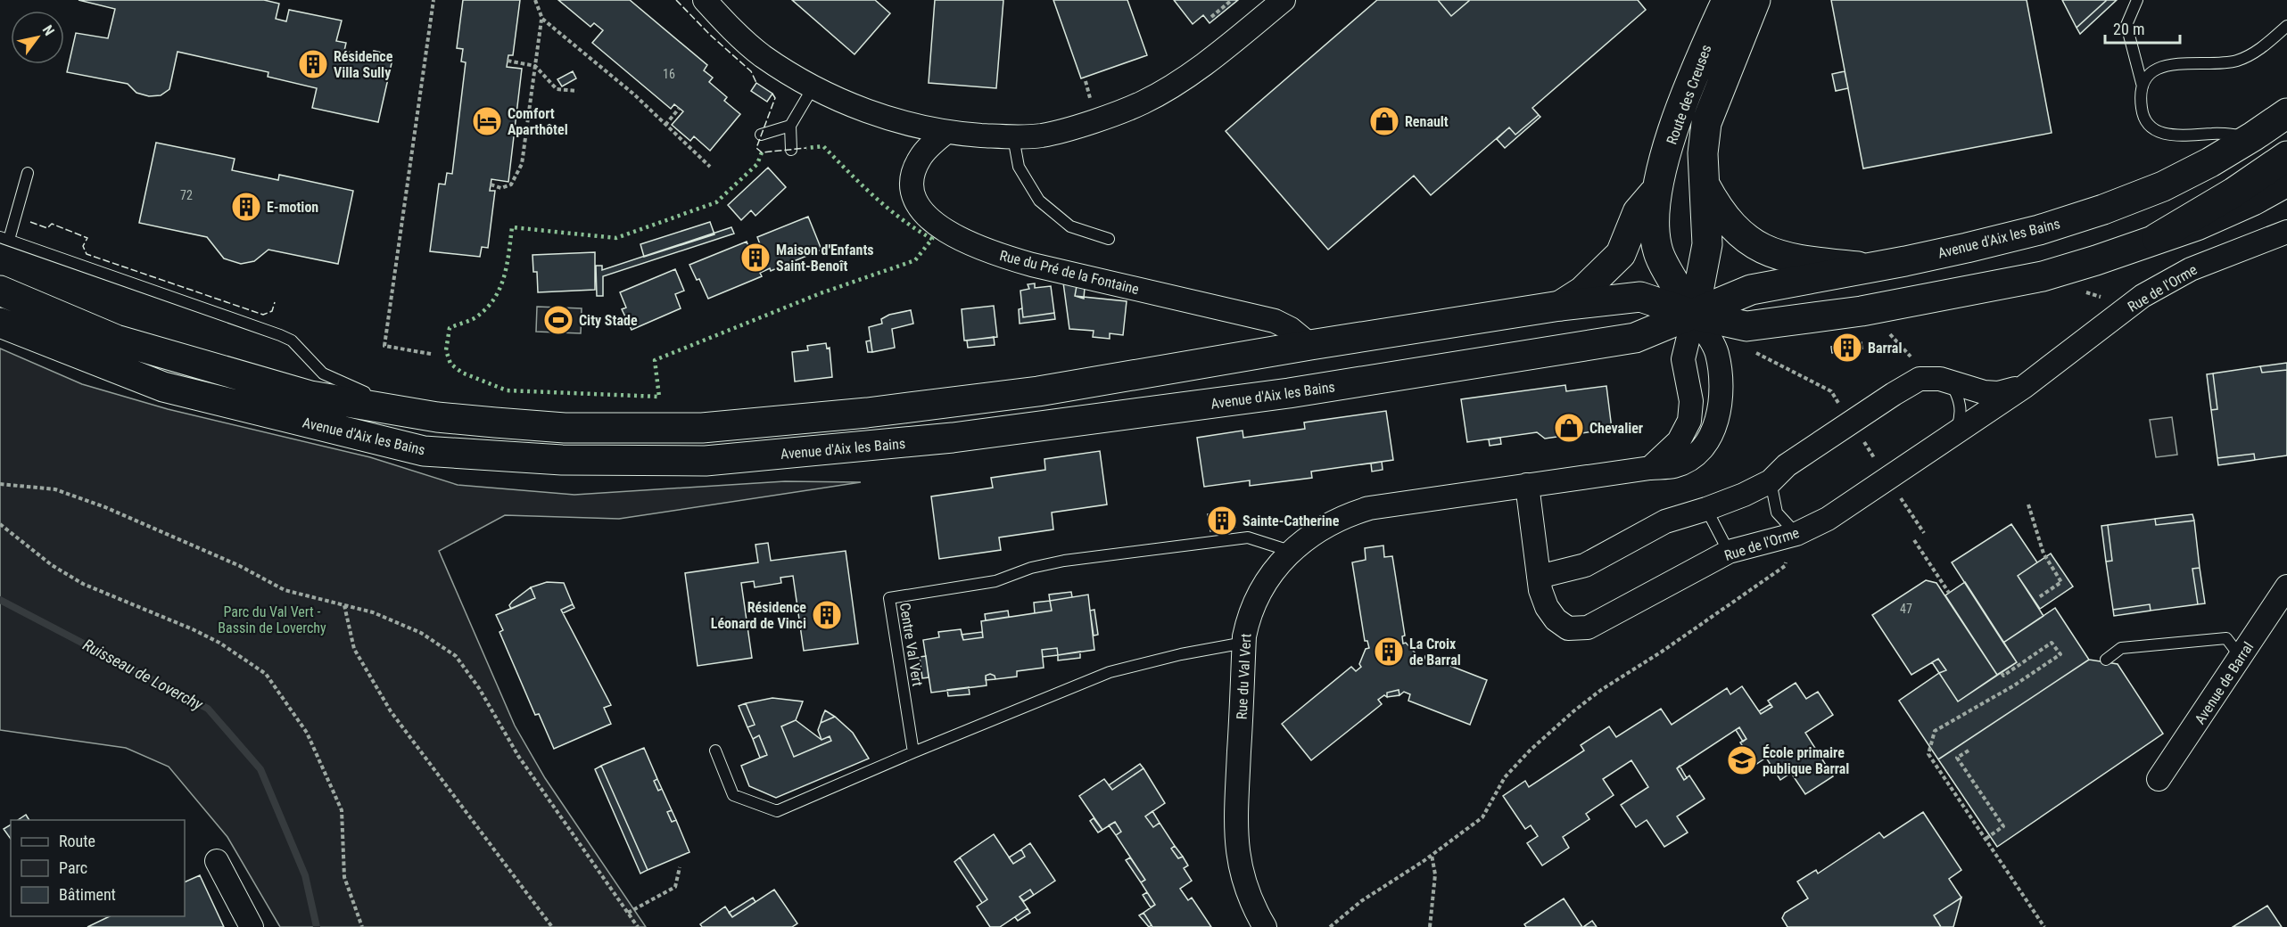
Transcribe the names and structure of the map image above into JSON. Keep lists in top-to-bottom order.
{
  "streets": {
    "main road": ["Route des Creuses", "Avenue d'Aix les Bains"],
    "street": [
      "Rue du Pré de la Fontaine",
      "Rue de l'Orme",
      "Rue du Val Vert",
      "Avenue de Barral"
    ],
    "lane": ["Centre Val Vert"]
  },
  "crossings": [
    ["Route des Creuses", "Avenue d'Aix les Bains"],
    ["Route des Creuses", "Rue du Val Vert"],
    ["Avenue d'Aix les Bains", "Rue du Pré de la Fontaine"],
    ["Avenue d'Aix les Bains", "Rue du Val Vert"],
    ["Rue de l'Orme", "Rue du Val Vert"],
    ["Centre Val Vert", "Rue du Val Vert"]
  ],
  "water": ["Ruisseau de Loverchy"],
  "parks": ["Parc du Val Vert - Bassin de Loverchy"],
  "places": {
    "building": [
      "Résidence Villa Sully",
      "E-motion",
      "Maison d'Enfants Saint-Benoît",
      "Barral",
      "Sainte-Catherine",
      "Résidence Léonard de Vinci",
      "La Croix de Barral"
    ],
    "hotel": ["Comfort Aparthôtel"],
    "shop": ["Renault", "Chevalier"],
    "sports": ["City Stade"],
    "school or university": ["École primaire publique Barral"]
  },
  "house_numbers": ["16", "72", "47"],
  "legend": ["Route", "Parc", "Bâtiment"],
  "scale_bar": "20 m",
  "north": "top right"
}
